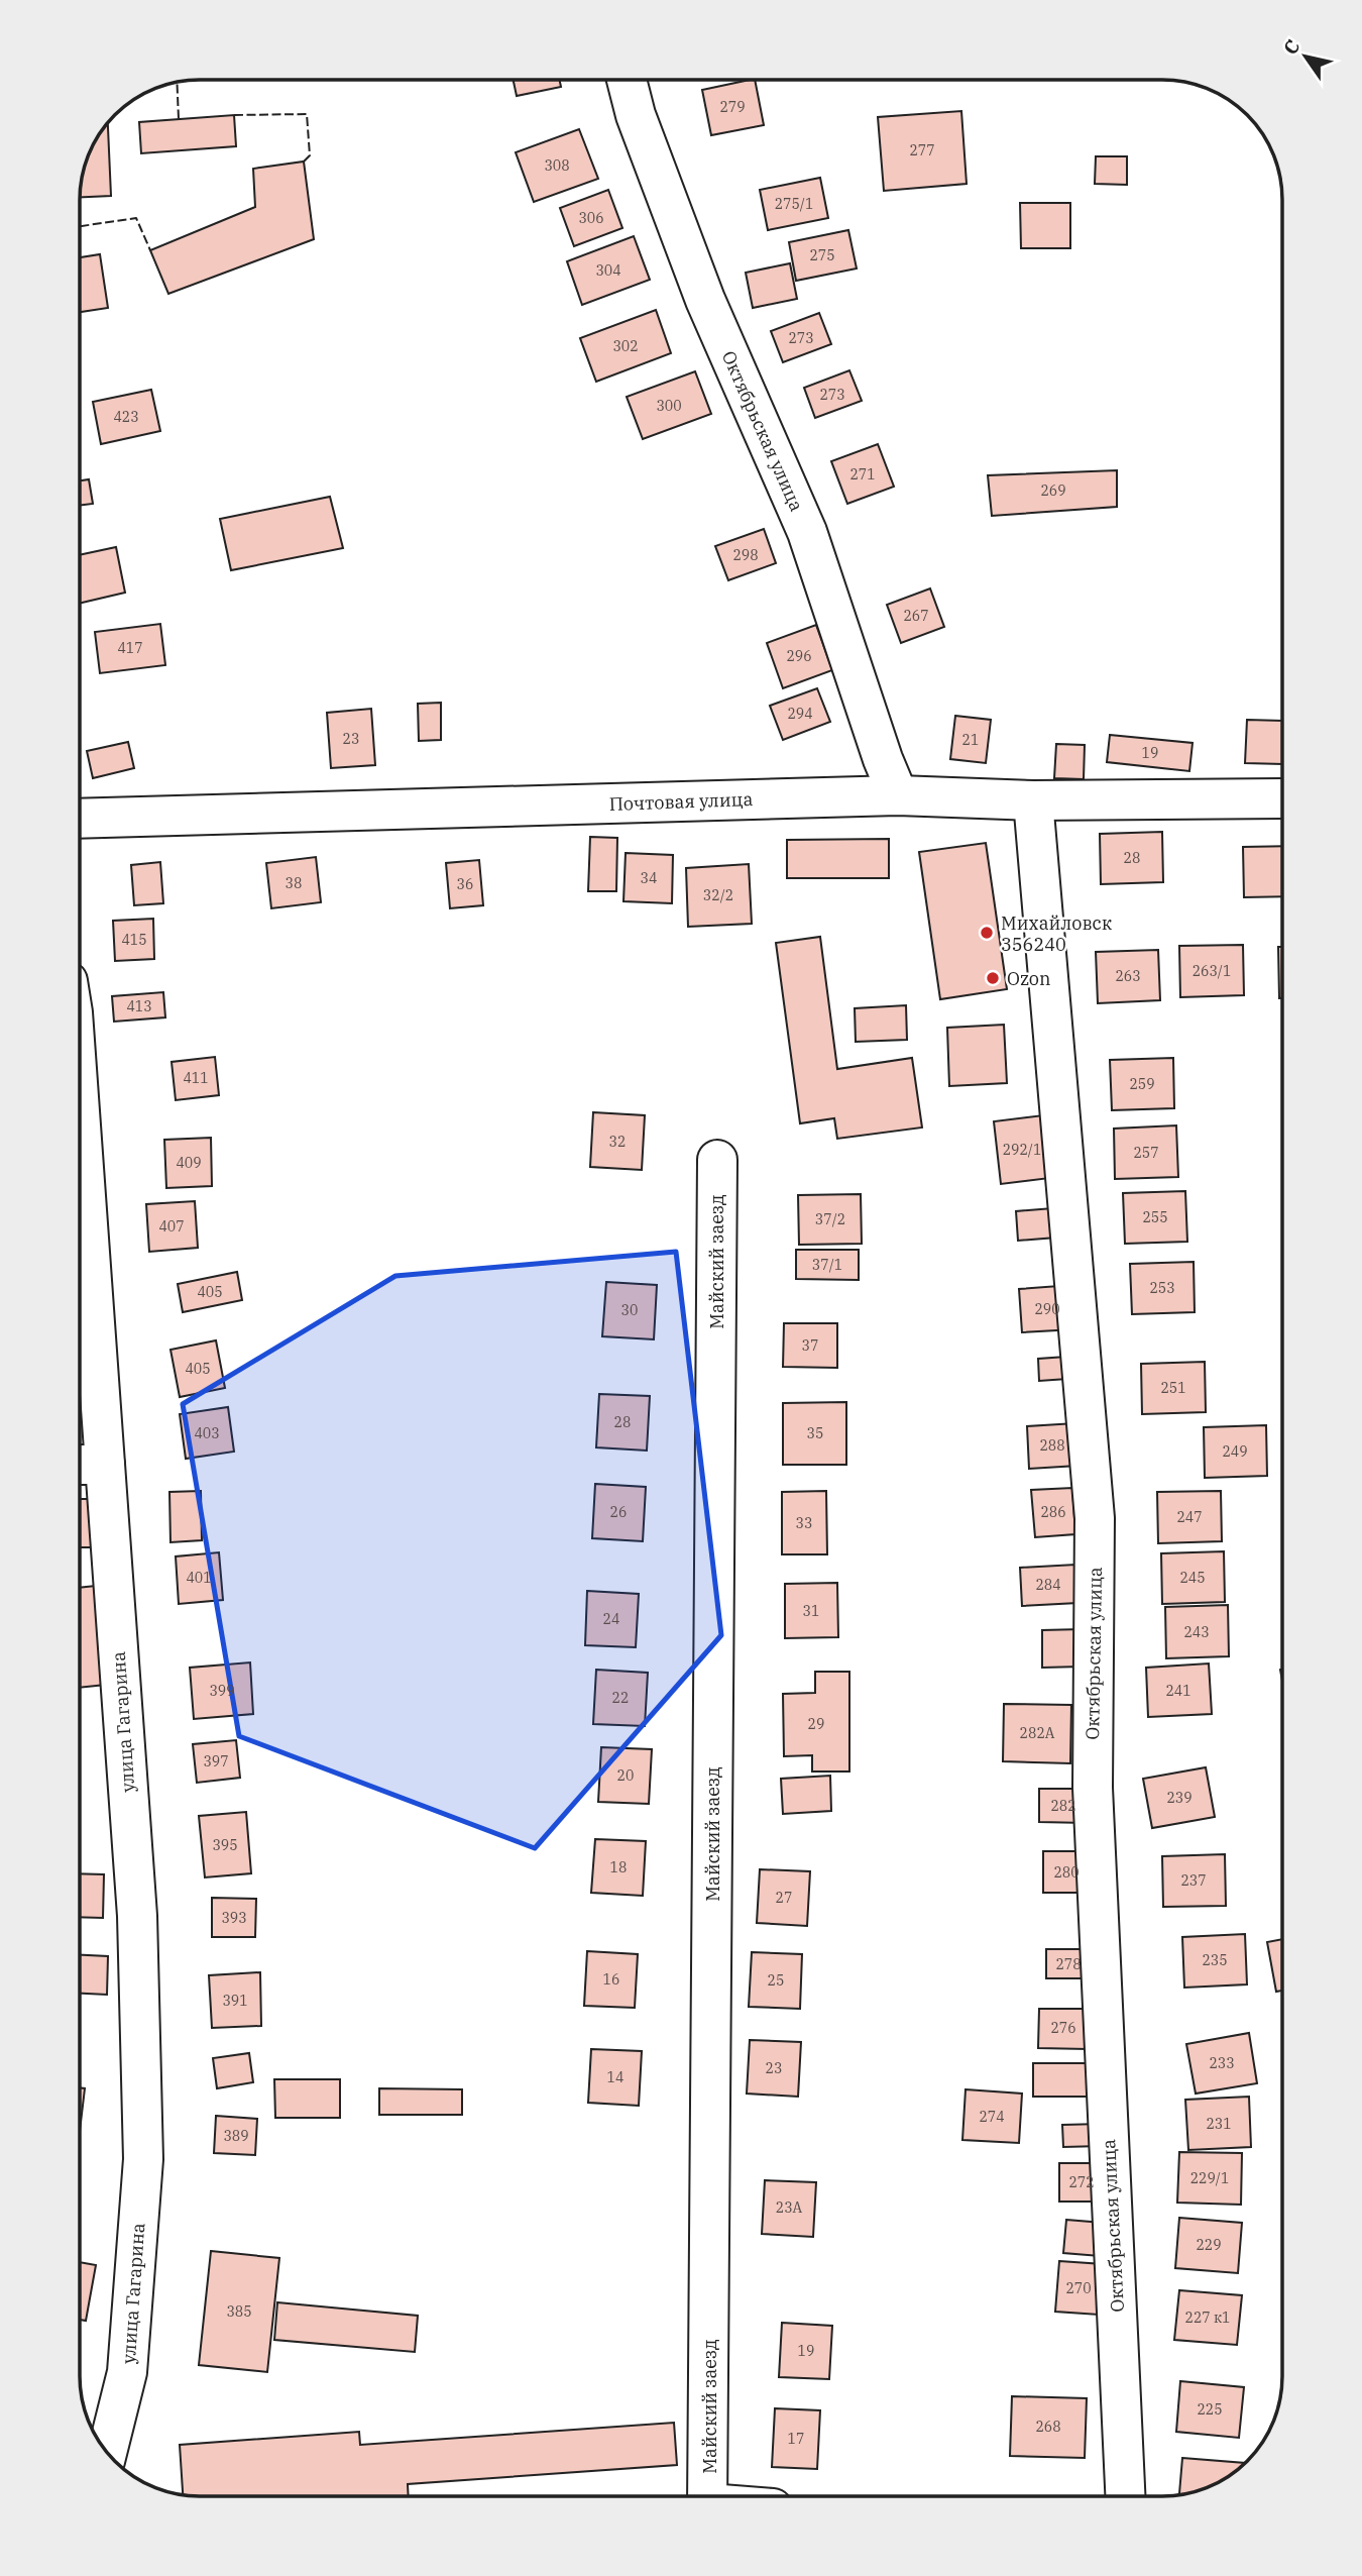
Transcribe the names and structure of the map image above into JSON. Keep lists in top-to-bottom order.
{
  "streets": {
    "street": [
      "Октябрьская улица",
      "Почтовая улица",
      "Майский заезд",
      "улица Гагарина"
    ]
  },
  "crossings": [
    ["Октябрьская улица", "Почтовая улица"]
  ],
  "places": ["Михайловск 356240", "Ozon"],
  "house_numbers": [
    "279",
    "277",
    "308",
    "275/1",
    "306",
    "275",
    "304",
    "273",
    "302",
    "273",
    "300",
    "423",
    "271",
    "269",
    "298",
    "267",
    "417",
    "296",
    "294",
    "23",
    "21",
    "19",
    "28",
    "34",
    "38",
    "36",
    "32/2",
    "415",
    "263/1",
    "263",
    "413",
    "411",
    "259",
    "32",
    "292/1",
    "257",
    "409",
    "255",
    "37/2",
    "407",
    "37/1",
    "253",
    "405",
    "290",
    "30",
    "37",
    "405",
    "251",
    "28",
    "403",
    "35",
    "288",
    "249",
    "26",
    "286",
    "247",
    "33",
    "401",
    "245",
    "284",
    "31",
    "24",
    "243",
    "399",
    "241",
    "22",
    "29",
    "282А",
    "397",
    "20",
    "239",
    "282",
    "395",
    "18",
    "280",
    "237",
    "27",
    "393",
    "235",
    "278",
    "16",
    "25",
    "391",
    "276",
    "233",
    "23",
    "14",
    "274",
    "231",
    "389",
    "229/1",
    "272",
    "23А",
    "229",
    "270",
    "385",
    "227 к1",
    "19",
    "225",
    "268",
    "17"
  ],
  "north": "top left"
}
